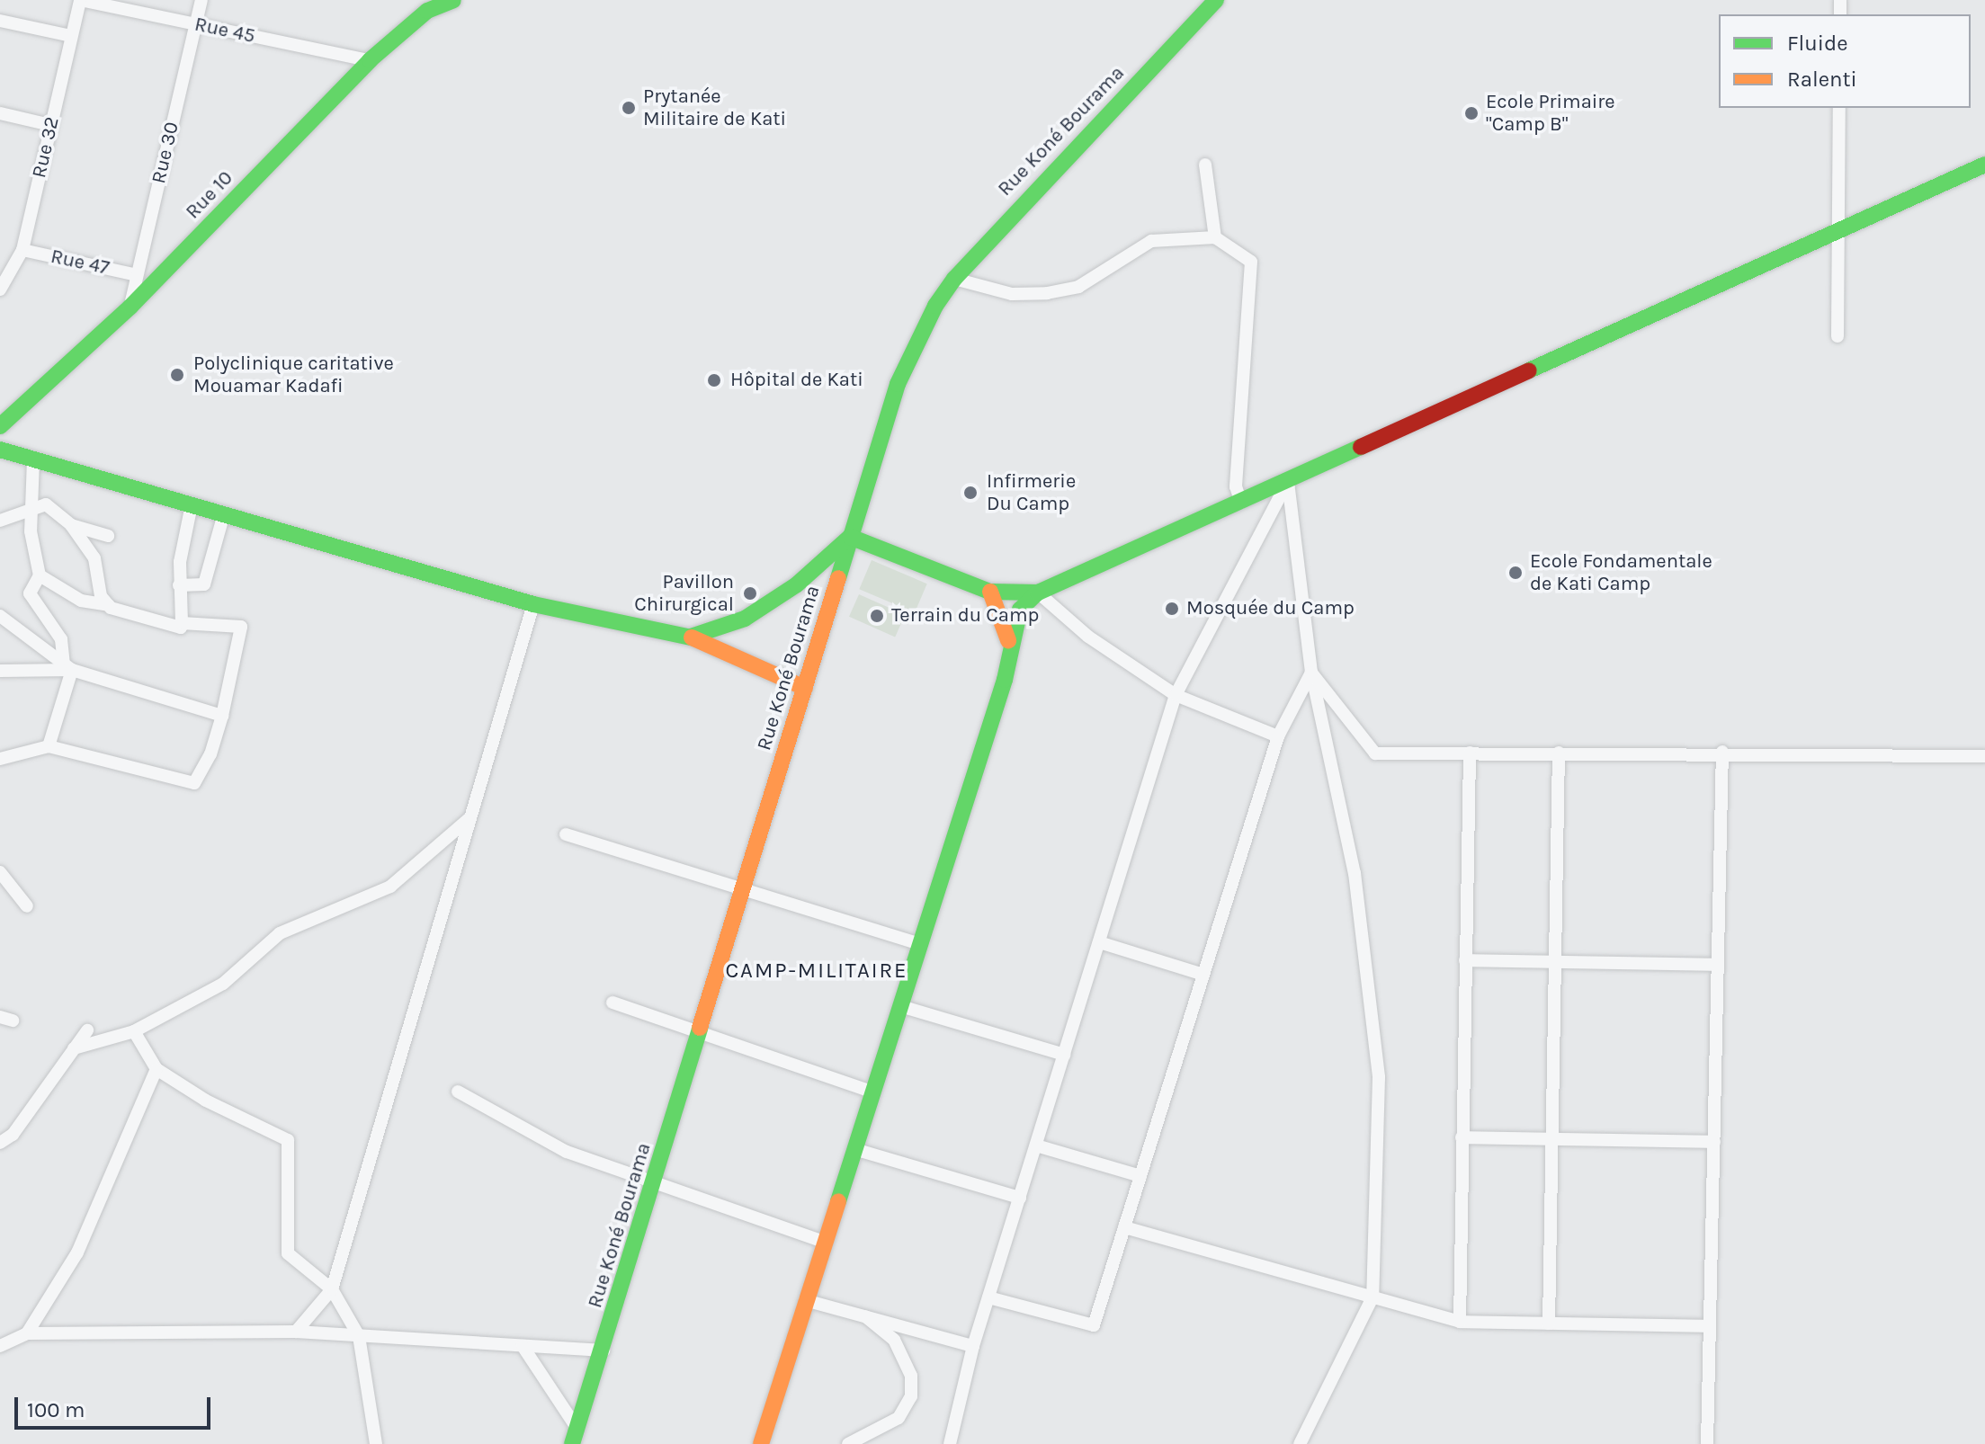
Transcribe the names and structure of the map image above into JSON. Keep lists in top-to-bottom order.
{
  "streets": {
    "main road": ["Rue Koné Bourama", "Rue 10"],
    "street": [
      "Rue 45",
      "Rue 32",
      "Rue 30",
      "Rue 47"
    ]
  },
  "crossings": [
    ["Rue 45", "Rue 32"],
    ["Rue 45", "Rue 30"],
    ["Rue 45", "Rue 10"],
    ["Rue 32", "Rue 47"],
    ["Rue 30", "Rue 10"],
    ["Rue 30", "Rue 47"]
  ],
  "districts": ["CAMP-MILITAIRE"],
  "places": [
    "Prytanée Militaire de Kati",
    "Ecole Primaire \"Camp B\"",
    "Polyclinique caritative Mouamar Kadafi",
    "Hôpital de Kati",
    "Infirmerie Du Camp",
    "Ecole Fondamentale de Kati Camp",
    "Pavillon Chirurgical",
    "Mosquée du Camp",
    "Terrain du Camp"
  ],
  "legend": ["Fluide", "Ralenti"],
  "scale_bar": "100 m"
}
